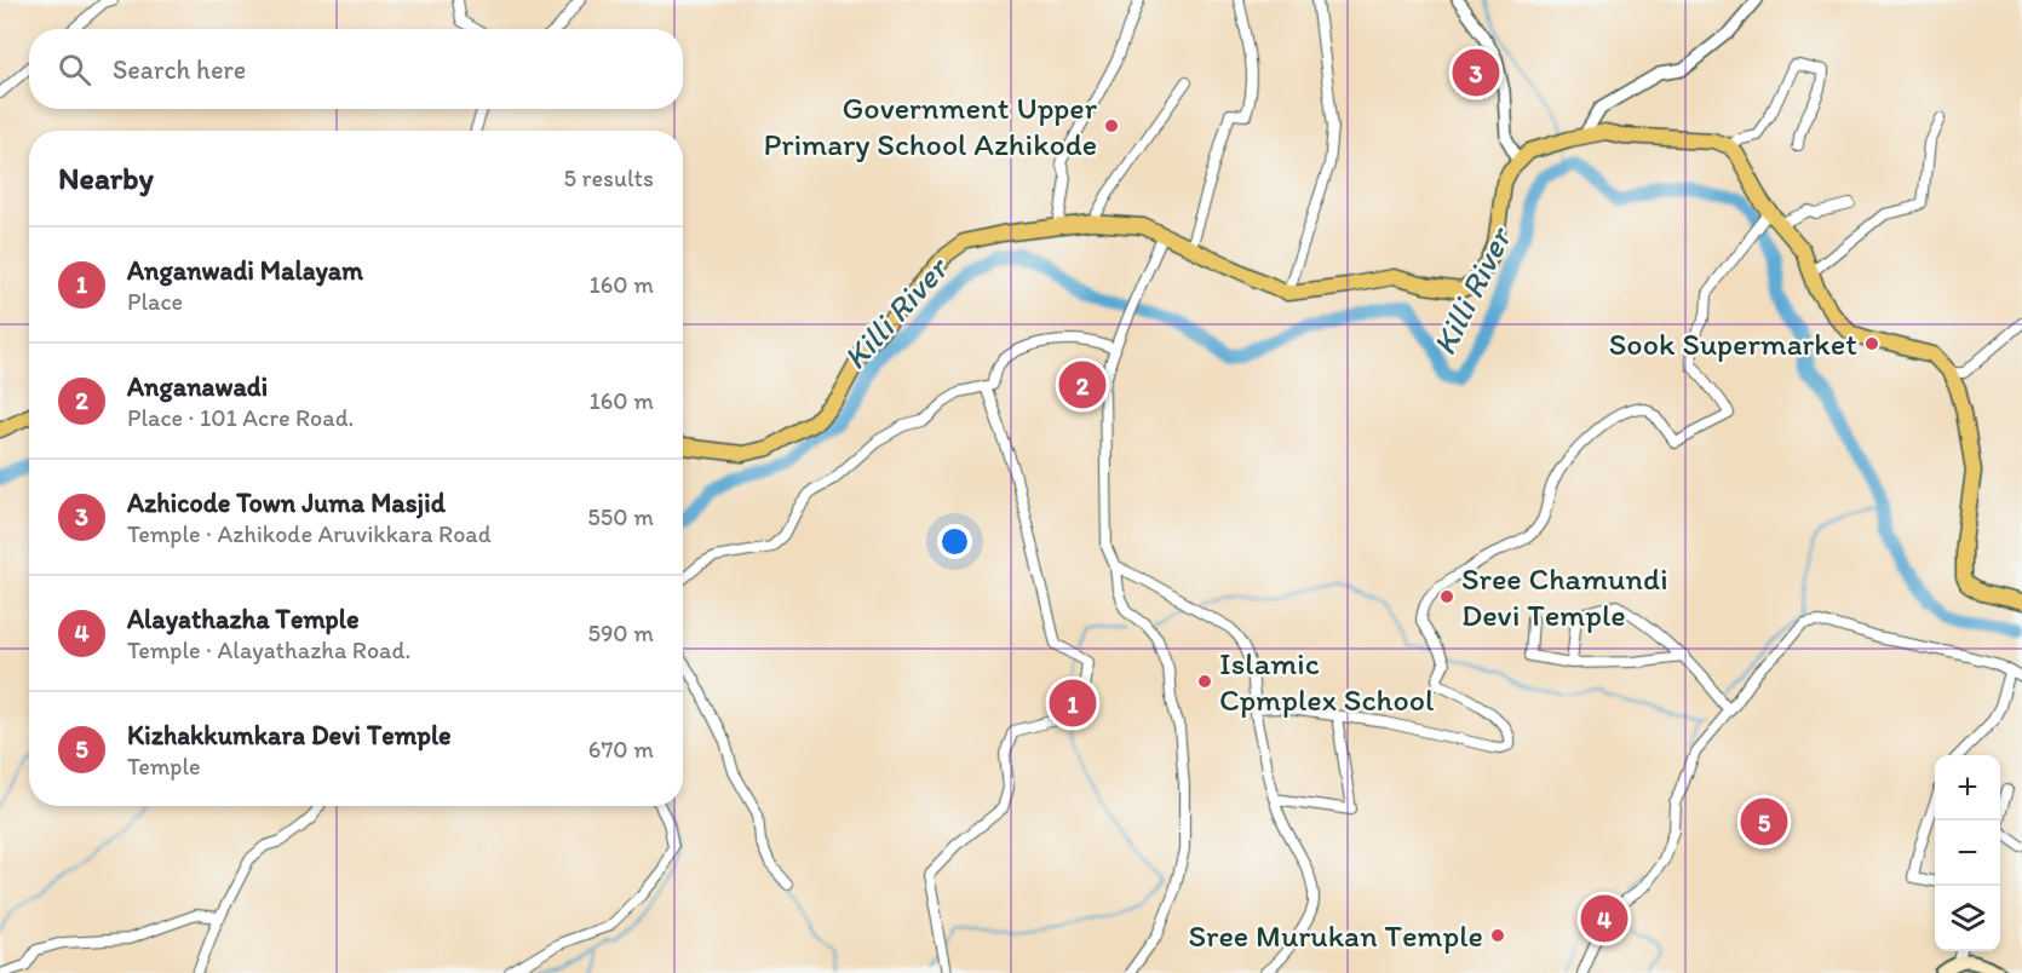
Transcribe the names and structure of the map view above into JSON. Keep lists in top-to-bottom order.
{
  "water": ["Killi River"],
  "places": [
    "Government Upper Primary School Azhikode",
    "Sook Supermarket",
    "Sree Chamundi Devi Temple",
    "Islamic Cpmplex School",
    "Sree Murukan Temple"
  ],
  "page": {
    "search": "Search here",
    "pins": [
      "3",
      "2",
      "1",
      "5",
      "4"
    ],
    "heading": ["Nearby", "5 results"],
    "list": [
      {
        "mark": "1",
        "name": "Anganwadi Malayam",
        "note": "Place",
        "value": "160 m"
      },
      {
        "mark": "2",
        "name": "Anganawadi",
        "note": "Place · 101 Acre Road.",
        "value": "160 m"
      },
      {
        "mark": "3",
        "name": "Azhicode Town Juma Masjid",
        "note": "Temple · Azhikode Aruvikkara Road",
        "value": "550 m"
      },
      {
        "mark": "4",
        "name": "Alayathazha Temple",
        "note": "Temple · Alayathazha Road.",
        "value": "590 m"
      },
      {
        "mark": "5",
        "name": "Kizhakkumkara Devi Temple",
        "note": "Temple",
        "value": "670 m"
      }
    ],
    "map_buttons": ["+", "−"]
  }
}
